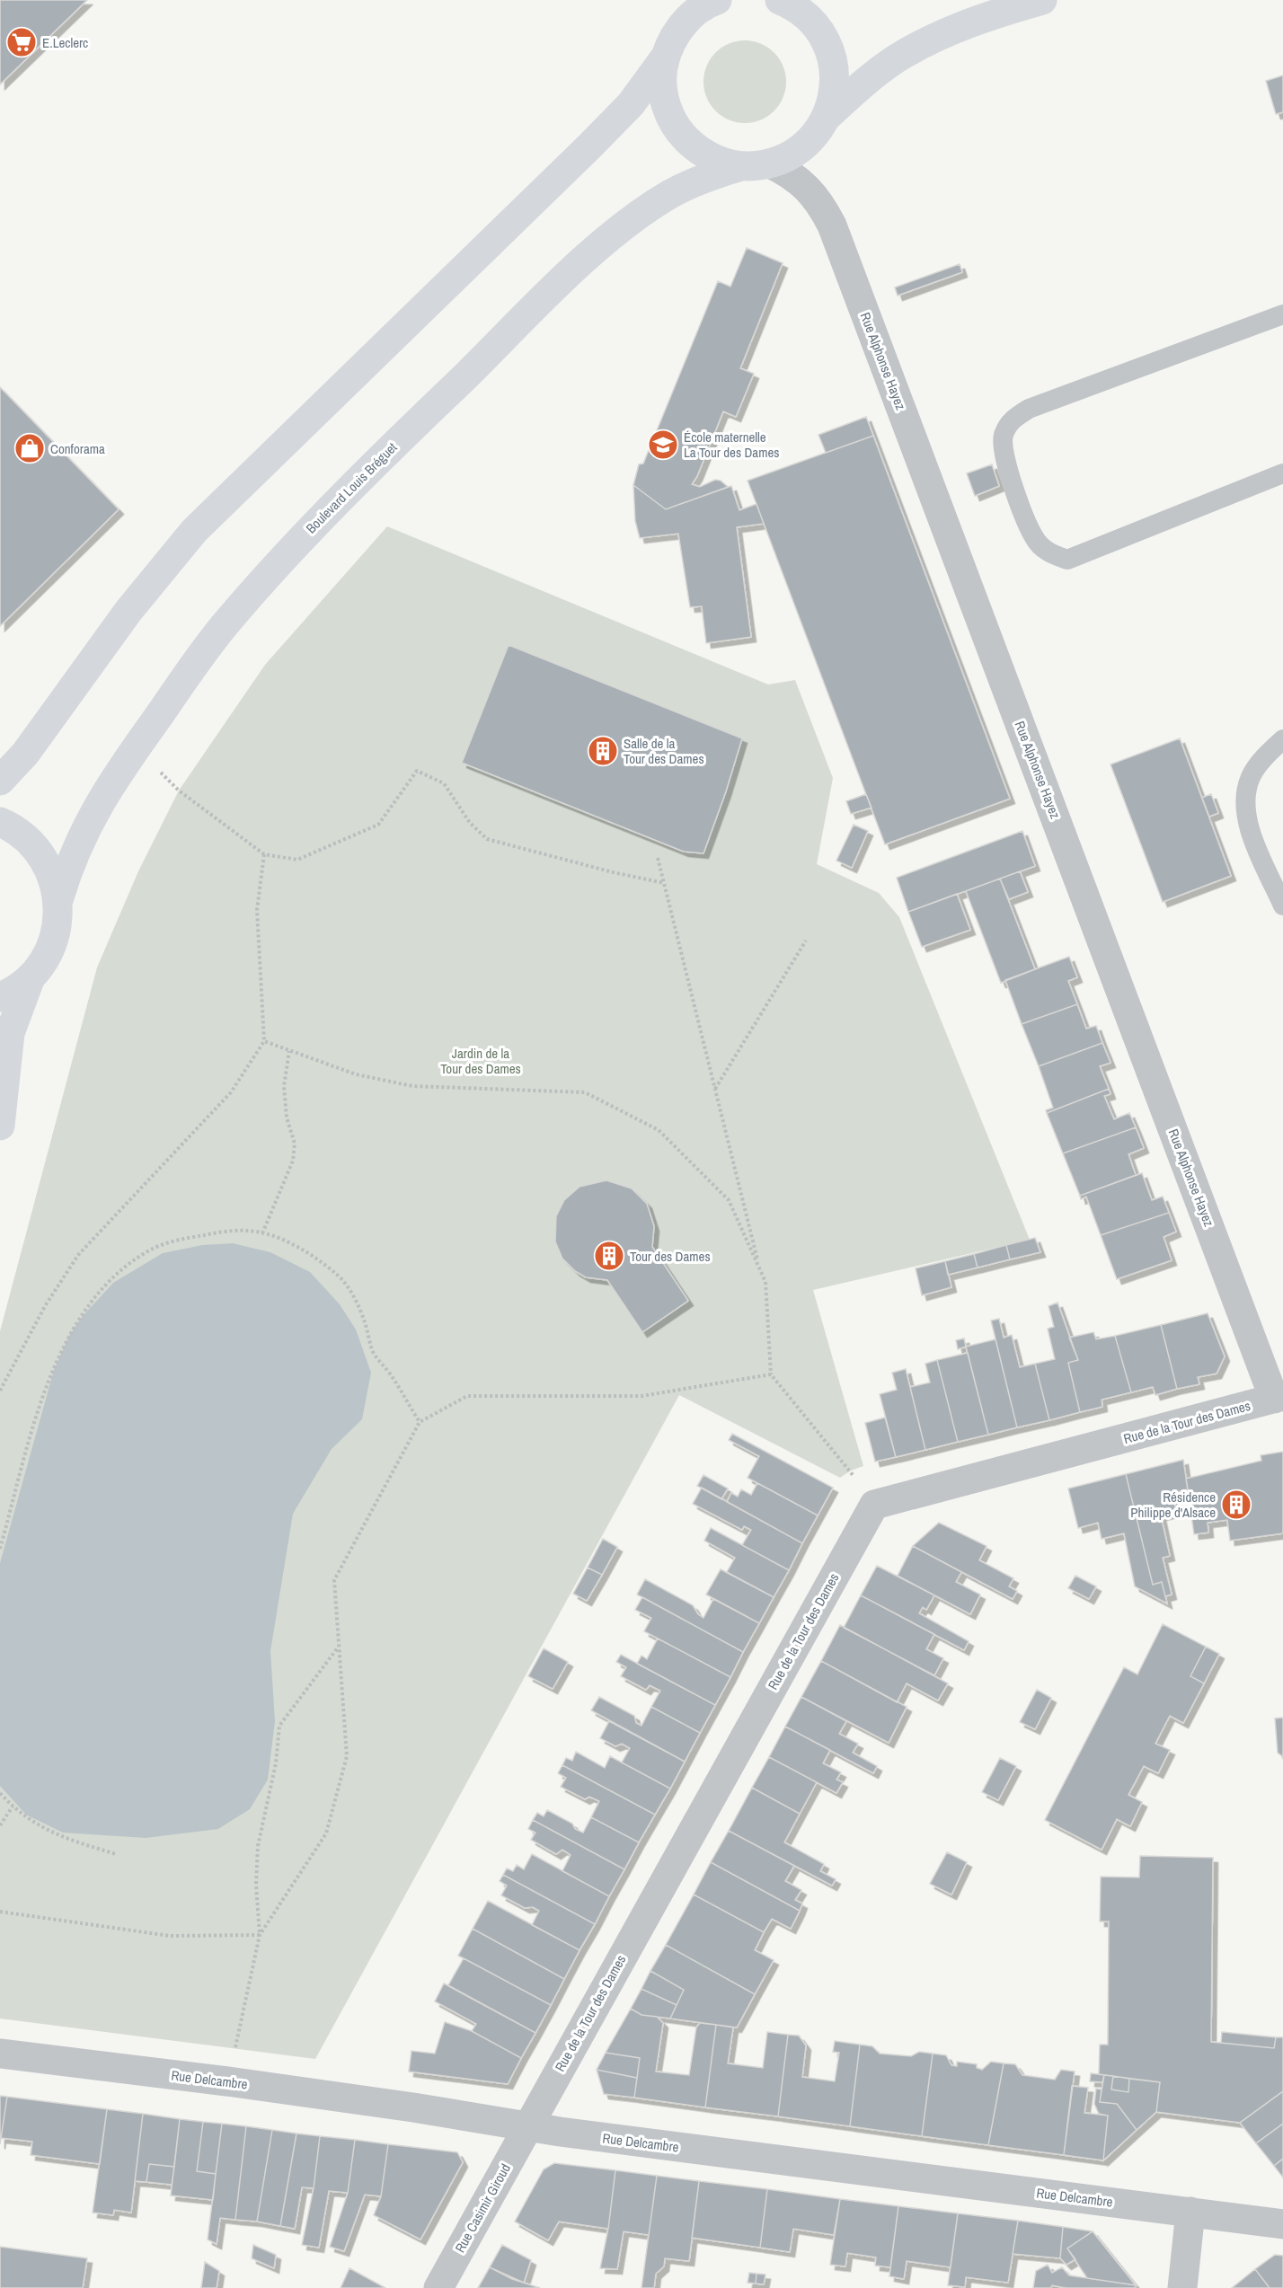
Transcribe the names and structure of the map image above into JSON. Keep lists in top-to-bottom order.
{
  "streets": {
    "main road": ["Boulevard Louis Bréguet"],
    "street": [
      "Rue Alphonse Hayez",
      "Rue de la Tour des Dames",
      "Rue Delcambre",
      "Rue Casimir Giroud"
    ]
  },
  "crossings": [
    ["Rue Alphonse Hayez", "Boulevard Louis Bréguet"],
    ["Rue Alphonse Hayez", "Rue de la Tour des Dames"],
    ["Rue de la Tour des Dames", "Rue Delcambre"],
    ["Rue de la Tour des Dames", "Rue Casimir Giroud"],
    ["Rue Delcambre", "Rue Casimir Giroud"]
  ],
  "parks": ["Jardin de la Tour des Dames"],
  "places": {
    "supermarket": ["E.Leclerc"],
    "school or university": ["École maternelle La Tour des Dames"],
    "shop": ["Conforama"],
    "building": ["Salle de la Tour des Dames", "Tour des Dames", "Résidence Philippe d'Alsace"]
  }
}
